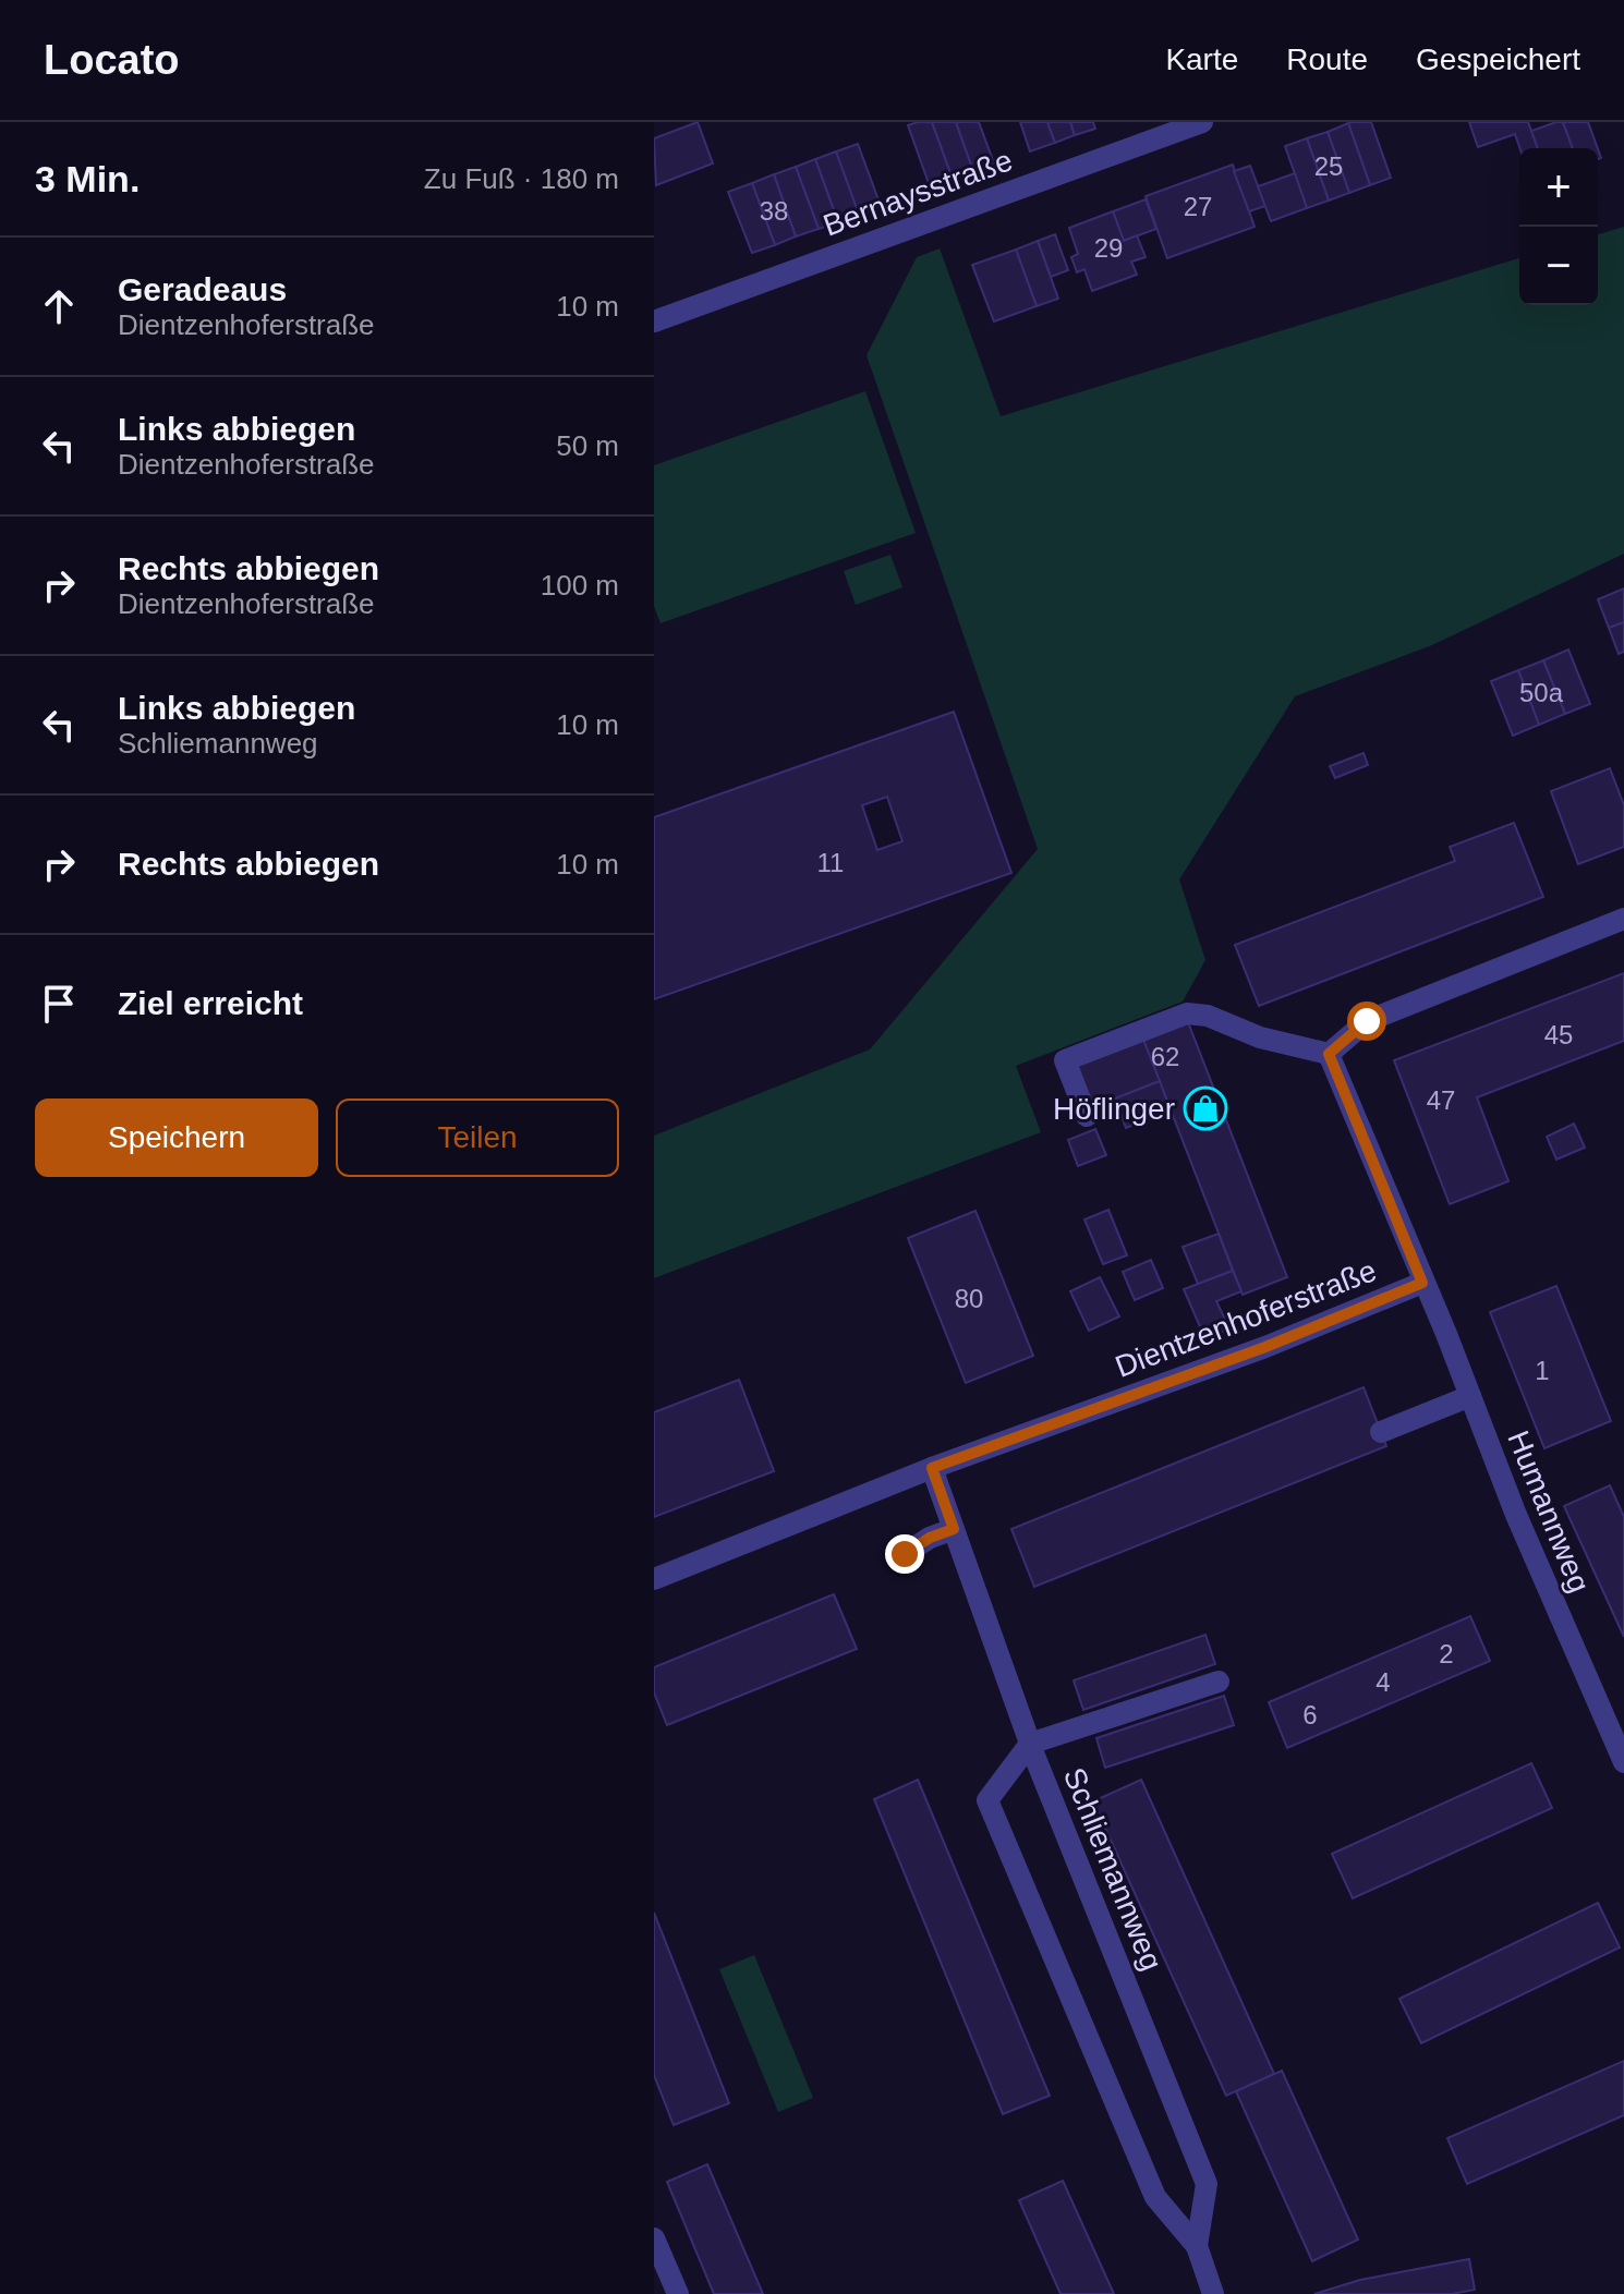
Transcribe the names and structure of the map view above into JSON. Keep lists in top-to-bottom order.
{
  "streets": {
    "street": [
      "Bernaysstraße",
      "Dientzenhoferstraße",
      "Humannweg",
      "Schliemannweg"
    ]
  },
  "crossings": [
    ["Dientzenhoferstraße", "Humannweg"],
    ["Dientzenhoferstraße", "Schliemannweg"]
  ],
  "places": {
    "shop": ["Höflinger"]
  },
  "house_numbers": [
    "25",
    "27",
    "38",
    "29",
    "50a",
    "11",
    "45",
    "62",
    "47",
    "80",
    "1",
    "2",
    "4",
    "6"
  ],
  "page": {
    "header": "Locato",
    "nav": ["Karte", "Route", "Gespeichert"],
    "heading": ["3 Min.", "Zu Fuß · 180 m"],
    "map_buttons": ["+", "−"],
    "list": [
      ["Geradeaus", "Dientzenhoferstraße", "10 m"],
      ["Links abbiegen", "Dientzenhoferstraße", "50 m"],
      ["Rechts abbiegen", "Dientzenhoferstraße", "100 m"],
      ["Links abbiegen", "Schliemannweg", "10 m"],
      ["Rechts abbiegen", "10 m"],
      "Ziel erreicht"
    ],
    "buttons": ["Speichern", "Teilen"]
  }
}
